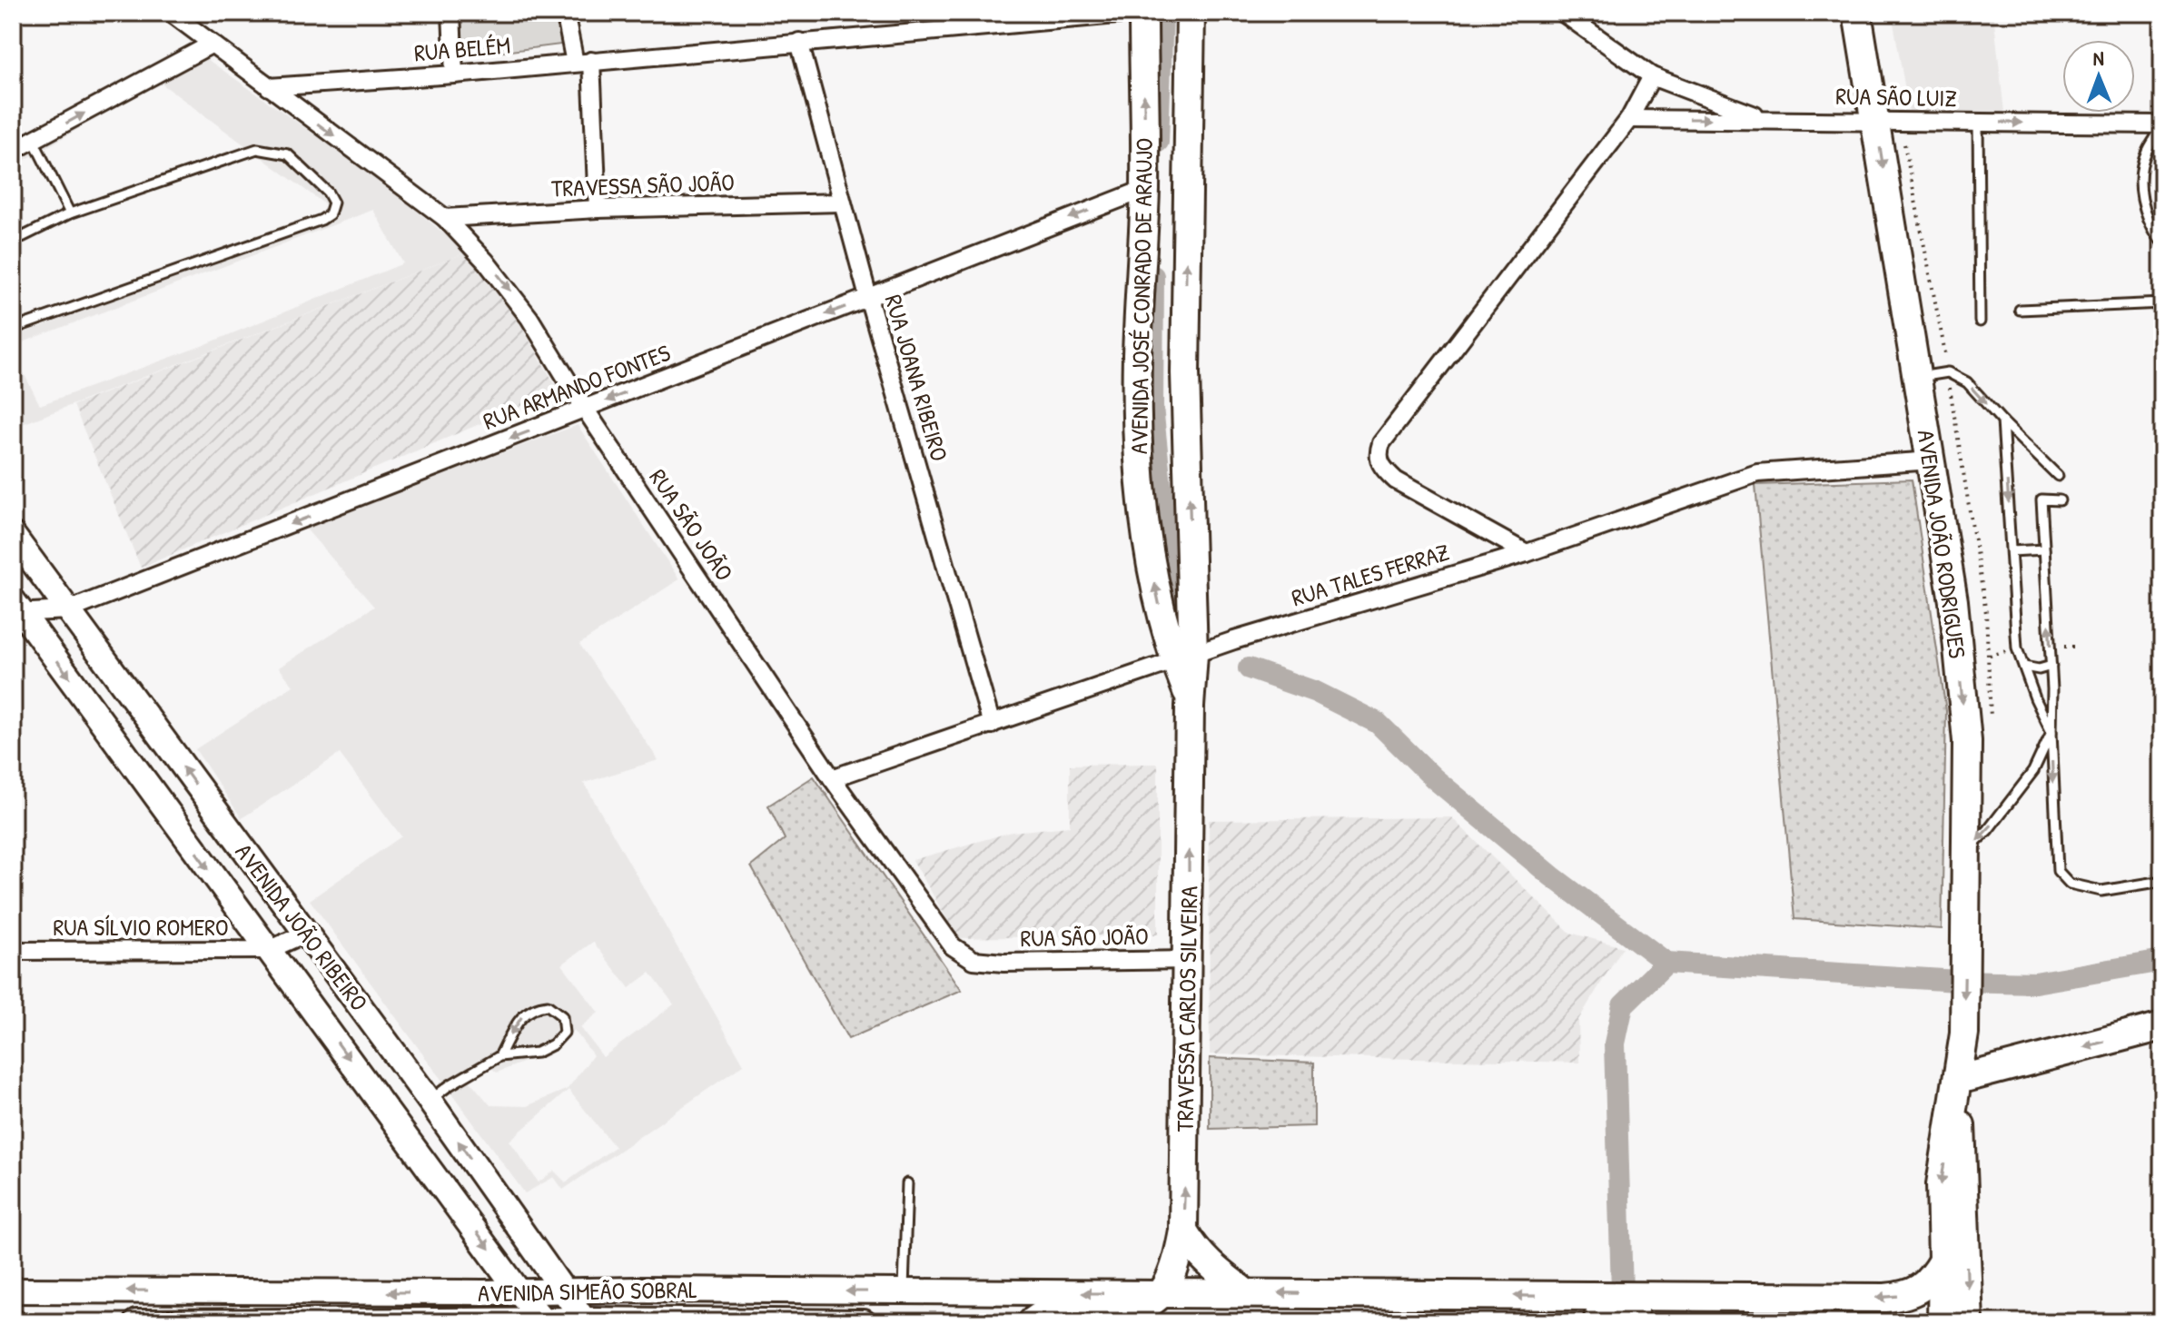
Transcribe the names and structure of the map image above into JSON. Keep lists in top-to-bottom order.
{
  "streets": {
    "main road": [
      "AVENIDA JOSÉ CONRADO DE ARAUJO",
      "AVENIDA JOÃO RODRIGUES",
      "AVENIDA JOÃO RIBEIRO",
      "TRAVESSA CARLOS SILVEIRA",
      "AVENIDA SIMEÃO SOBRAL"
    ],
    "street": [
      "RUA BELÉM",
      "RUA SÃO LUIZ",
      "TRAVESSA SÃO JOÃO",
      "RUA JOANA RIBEIRO",
      "RUA ARMANDO FONTES",
      "RUA SÃO JOÃO",
      "RUA TALES FERRAZ",
      "RUA SÍLVIO ROMERO"
    ]
  },
  "crossings": [
    ["RUA BELÉM", "RUA JOANA RIBEIRO"],
    ["RUA BELÉM", "RUA SÃO JOÃO"],
    ["RUA SÃO LUIZ", "AVENIDA JOÃO RODRIGUES"],
    ["TRAVESSA SÃO JOÃO", "RUA JOANA RIBEIRO"],
    ["TRAVESSA SÃO JOÃO", "RUA SÃO JOÃO"],
    ["AVENIDA JOSÉ CONRADO DE ARAUJO", "RUA ARMANDO FONTES"],
    ["AVENIDA JOSÉ CONRADO DE ARAUJO", "RUA TALES FERRAZ"],
    ["AVENIDA JOSÉ CONRADO DE ARAUJO", "TRAVESSA CARLOS SILVEIRA"],
    ["RUA JOANA RIBEIRO", "RUA ARMANDO FONTES"],
    ["RUA JOANA RIBEIRO", "RUA TALES FERRAZ"],
    ["RUA ARMANDO FONTES", "RUA SÃO JOÃO"],
    ["RUA ARMANDO FONTES", "AVENIDA JOÃO RIBEIRO"],
    ["RUA SÃO JOÃO", "RUA TALES FERRAZ"],
    ["RUA SÃO JOÃO", "TRAVESSA CARLOS SILVEIRA"],
    ["AVENIDA JOÃO RODRIGUES", "RUA TALES FERRAZ"],
    ["RUA TALES FERRAZ", "TRAVESSA CARLOS SILVEIRA"],
    ["RUA SÍLVIO ROMERO", "AVENIDA JOÃO RIBEIRO"],
    ["AVENIDA JOÃO RIBEIRO", "AVENIDA SIMEÃO SOBRAL"]
  ],
  "one_way": [
    "AVENIDA JOSÉ CONRADO DE ARAUJO",
    "RUA ARMANDO FONTES",
    "AVENIDA JOÃO RODRIGUES",
    "TRAVESSA CARLOS SILVEIRA"
  ],
  "north": "top"
}
